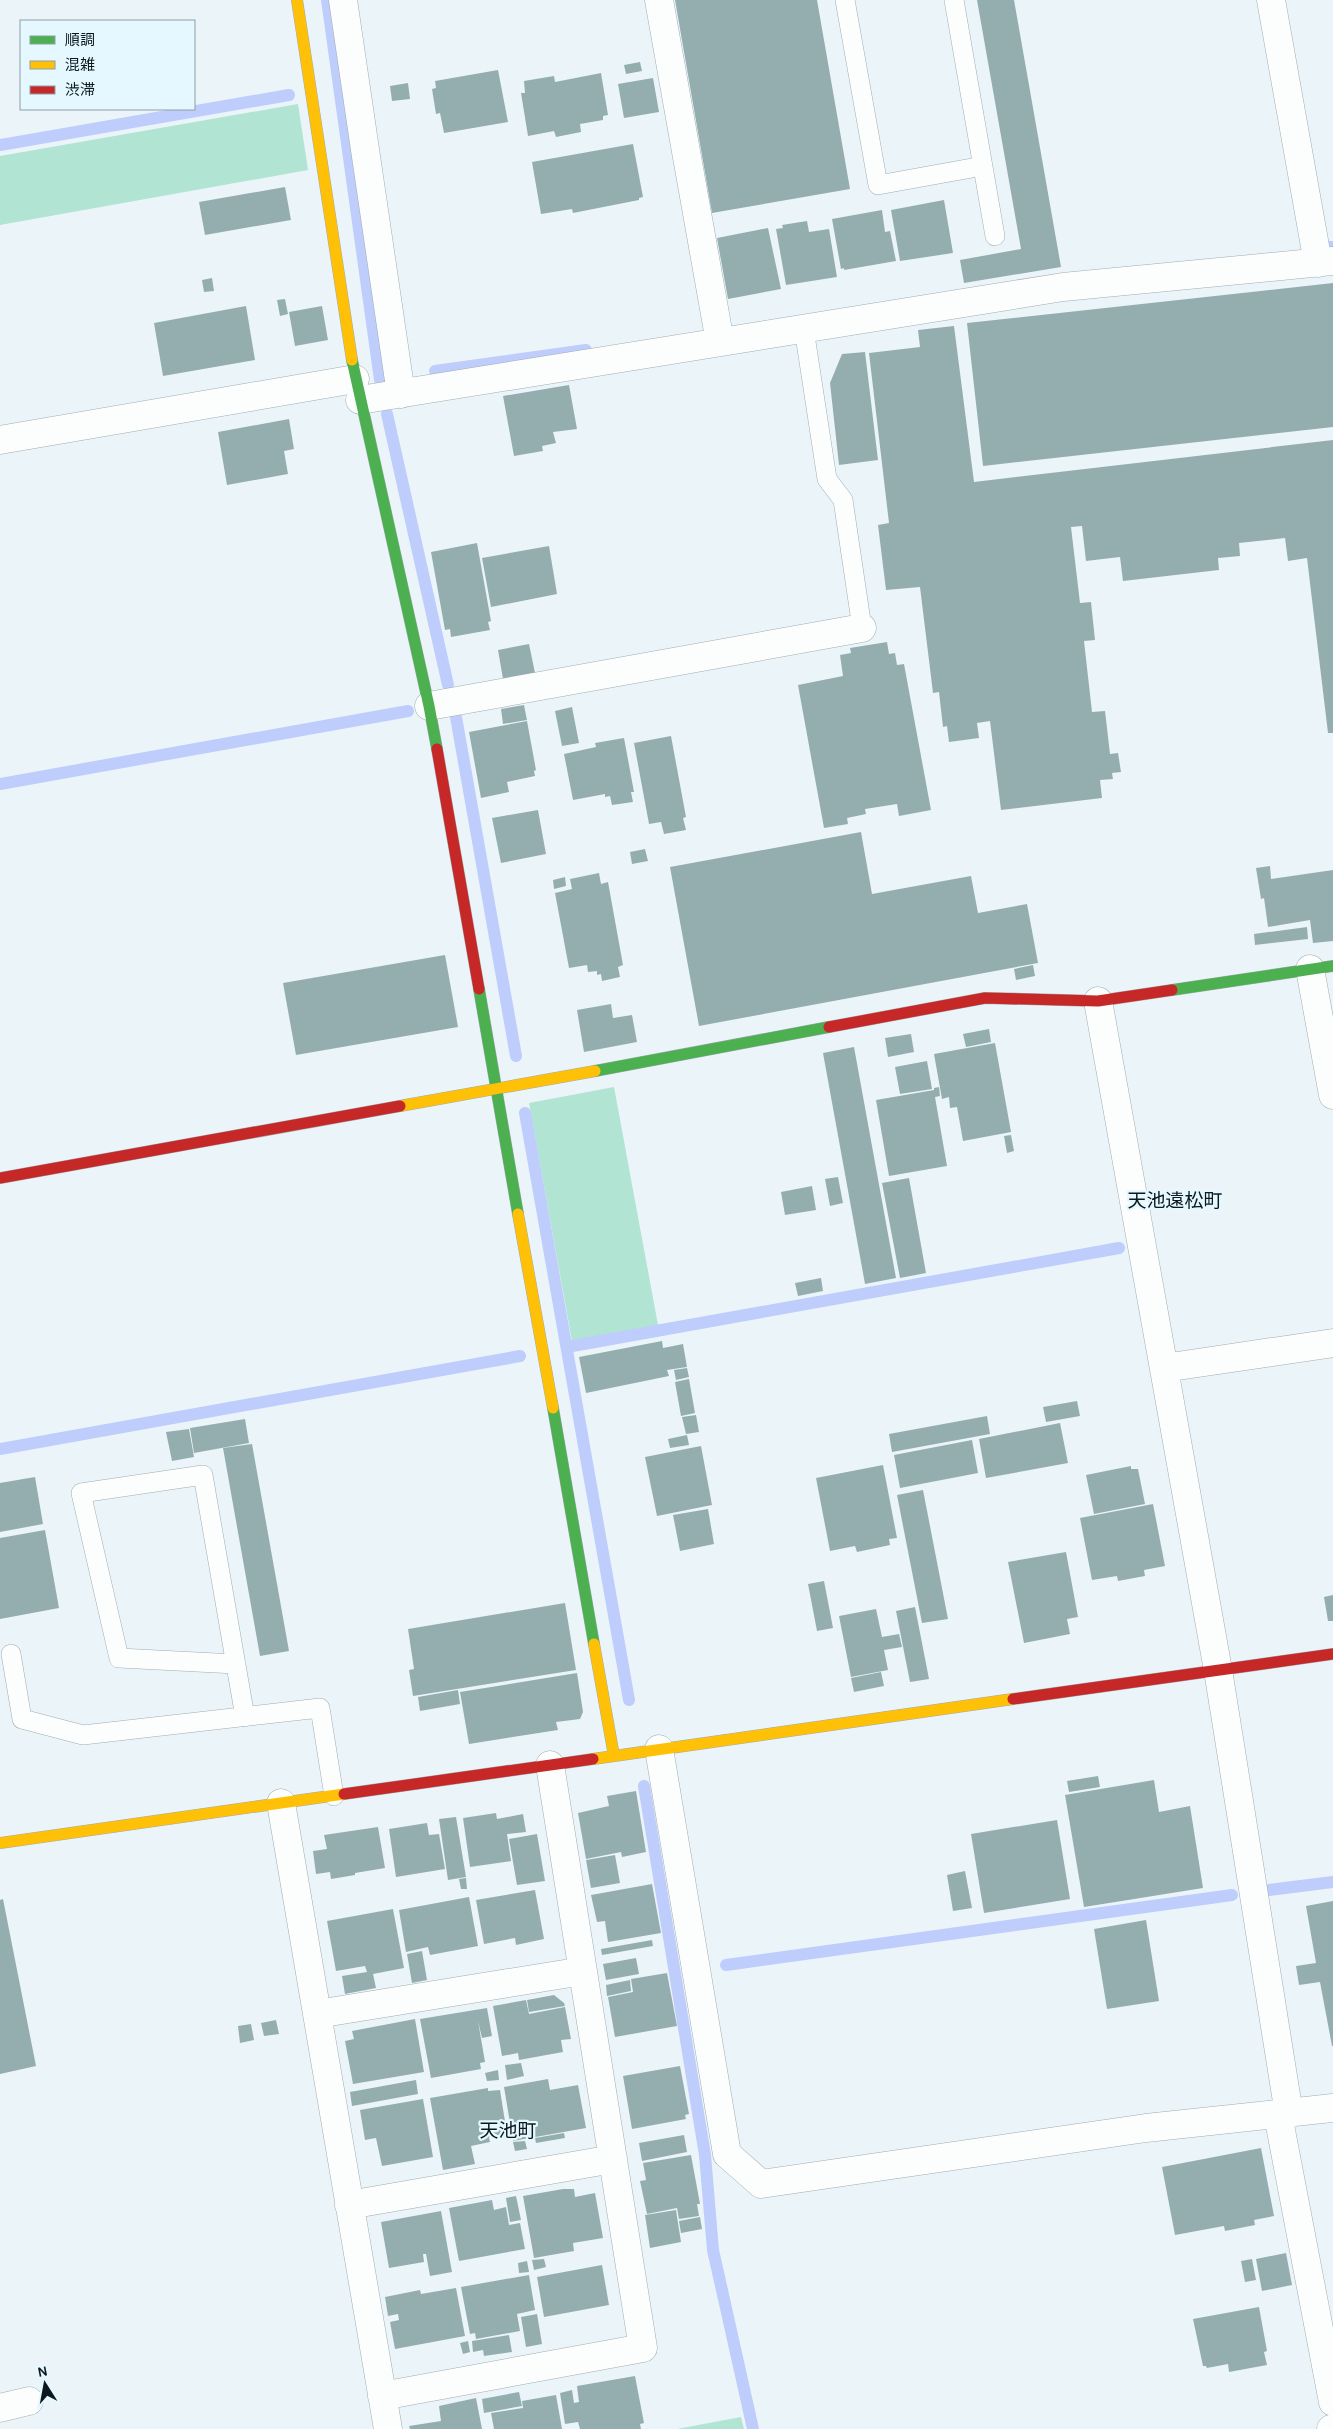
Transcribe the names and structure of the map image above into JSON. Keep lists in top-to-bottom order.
{
  "districts": ["天池遠松町", "天池町"],
  "legend": ["順調", "混雑", "渋滞"],
  "north": "top"
}
